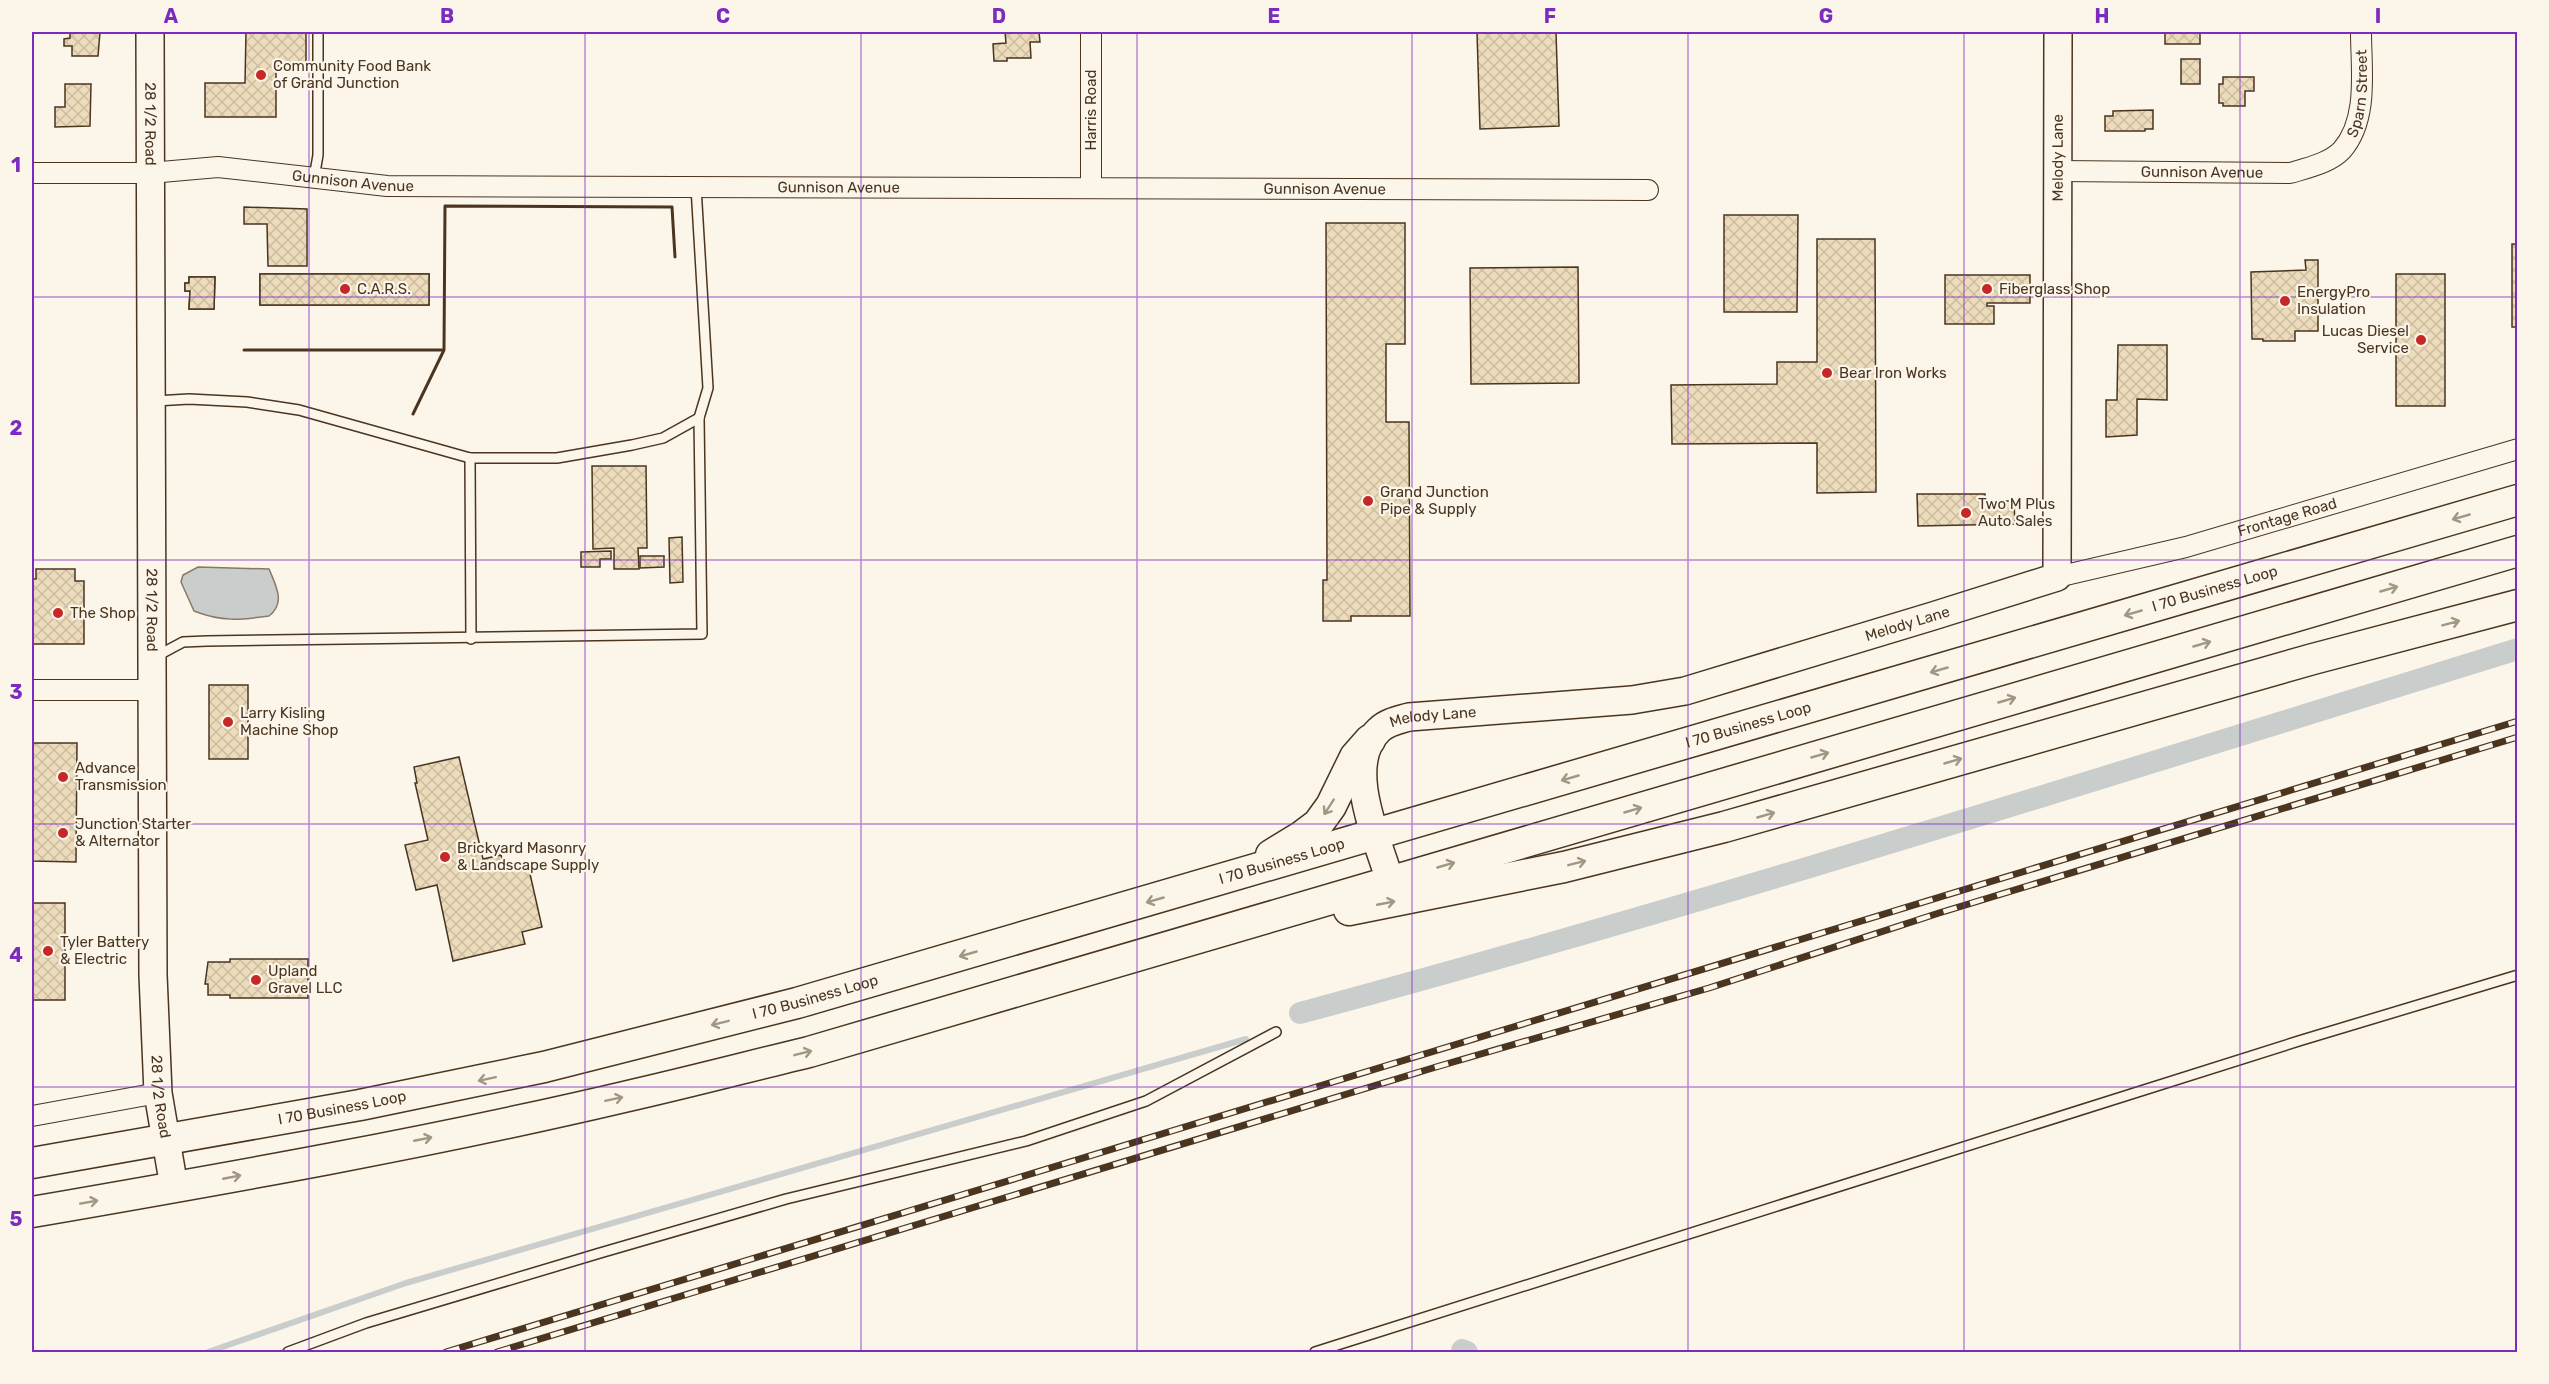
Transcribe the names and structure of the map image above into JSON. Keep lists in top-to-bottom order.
{
  "streets": {
    "main road": ["I 70 Business Loop"],
    "street": [
      "Sparn Street",
      "Harris Road",
      "28 1/2 Road",
      "Melody Lane",
      "Gunnison Avenue",
      "Frontage Road"
    ]
  },
  "crossings": [
    ["Sparn Street", "Gunnison Avenue"],
    ["Harris Road", "Gunnison Avenue"],
    ["28 1/2 Road", "Gunnison Avenue"],
    ["28 1/2 Road", "I 70 Business Loop"],
    ["Melody Lane", "Gunnison Avenue"],
    ["Melody Lane", "Frontage Road"],
    ["Melody Lane", "I 70 Business Loop"]
  ],
  "places": [
    "Community Food Bank of Grand Junction",
    "C.A.R.S.",
    "Fiberglass Shop",
    "EnergyPro Insulation",
    "Lucas Diesel Service",
    "Bear Iron Works",
    "Grand Junction Pipe & Supply",
    "Two M Plus Auto Sales",
    "The Shop",
    "Larry Kisling Machine Shop",
    "Advance Transmission",
    "Junction Starter & Alternator",
    "Brickyard Masonry & Landscape Supply",
    "Tyler Battery & Electric",
    "Upland Gravel LLC"
  ],
  "grid": {
    "columns": [
      "A",
      "B",
      "C",
      "D",
      "E",
      "F",
      "G",
      "H",
      "I"
    ],
    "rows": [
      "1",
      "2",
      "3",
      "4",
      "5"
    ]
  }
}
